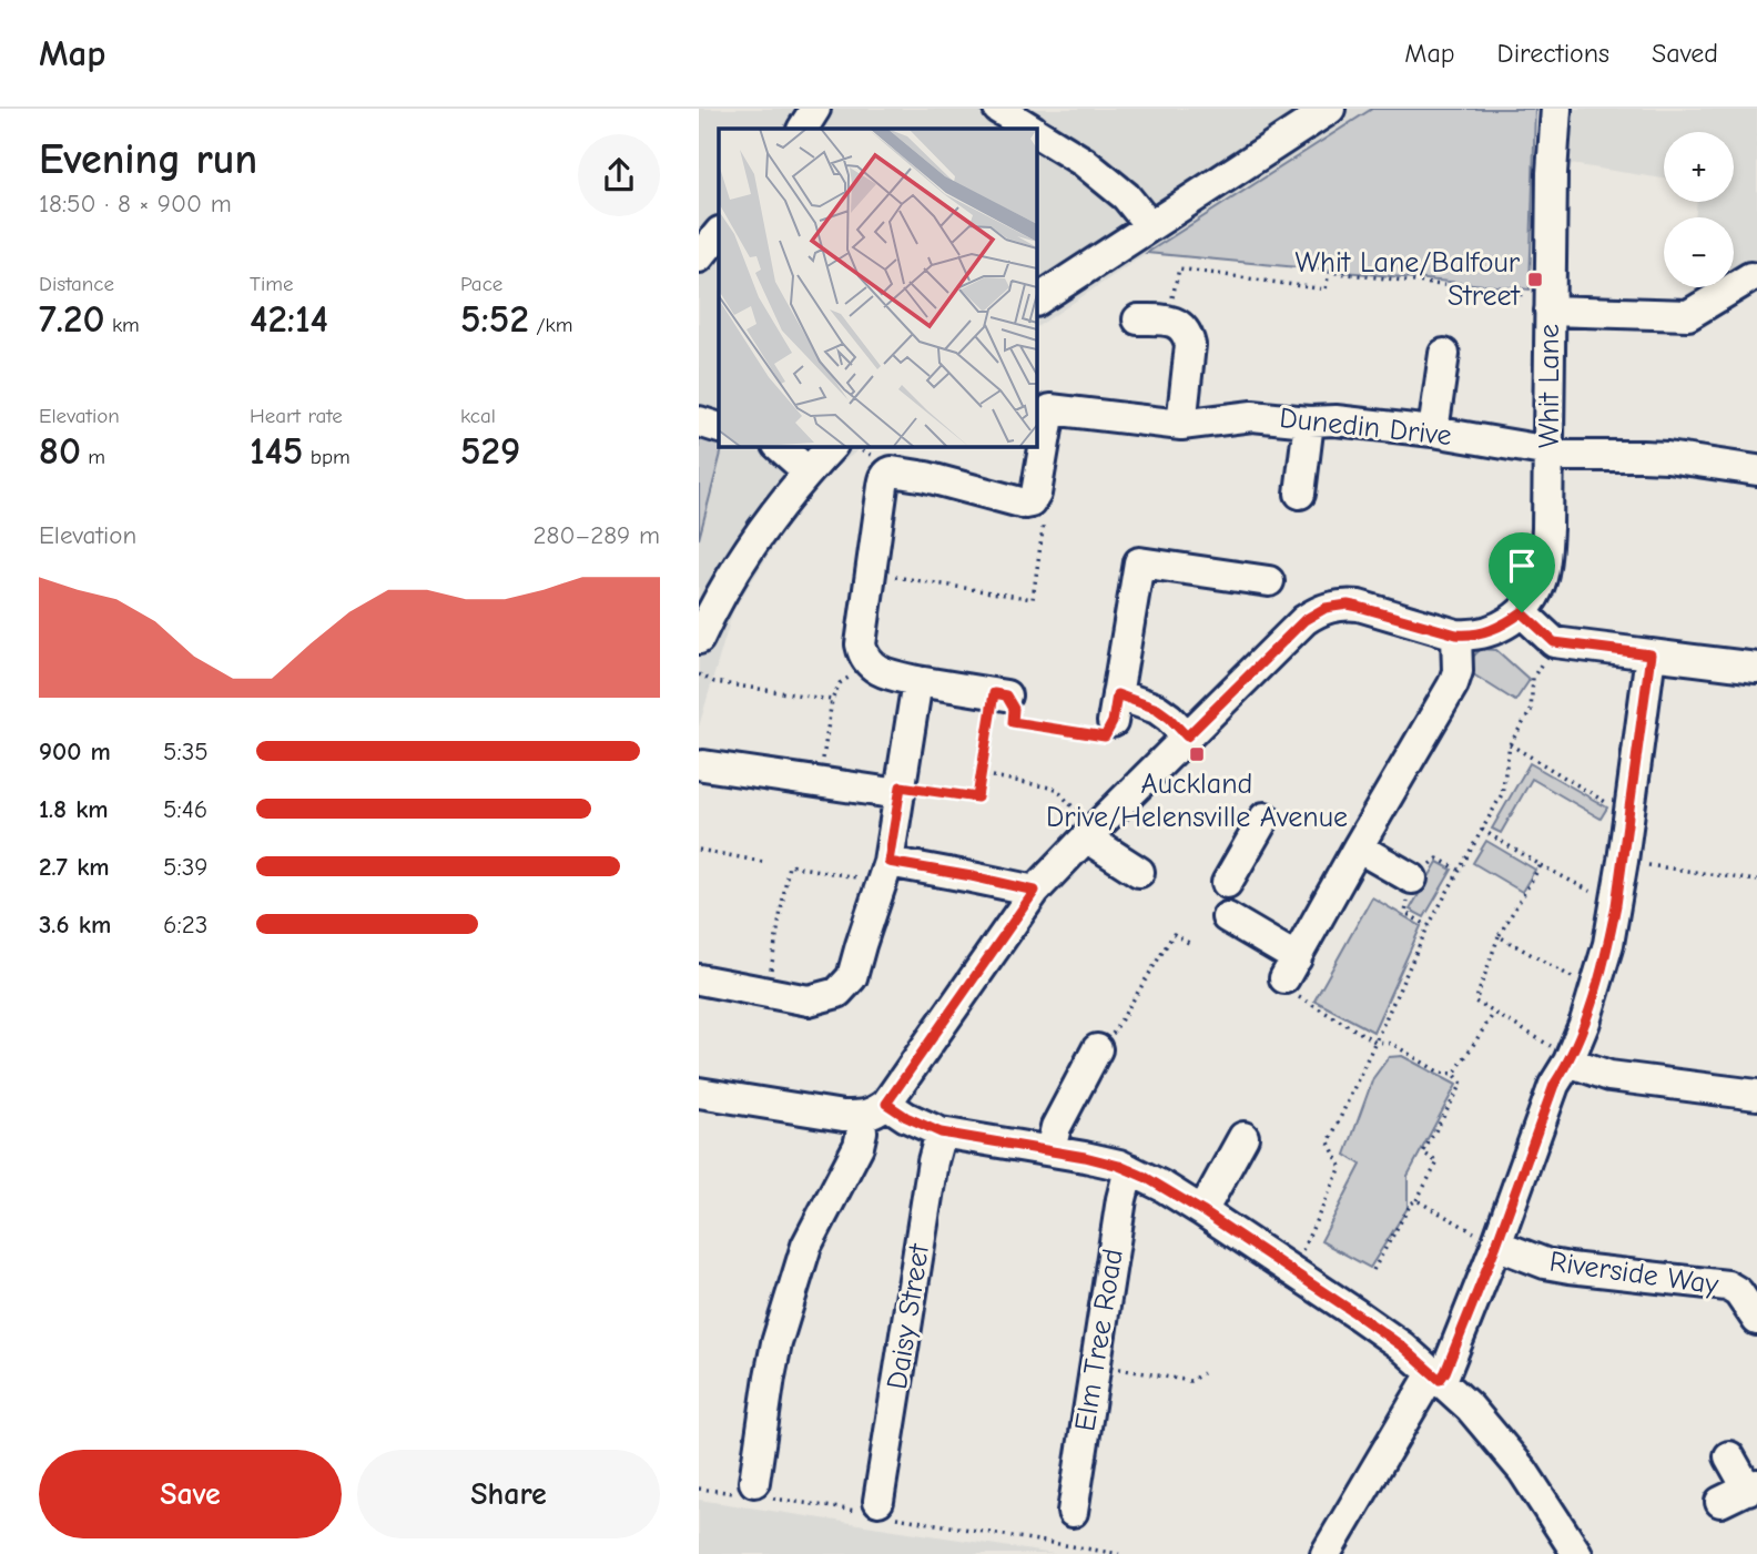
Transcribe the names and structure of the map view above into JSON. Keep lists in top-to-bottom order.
{
  "streets": {
    "street": [
      "Whit Lane",
      "Dunedin Drive",
      "Riverside Way",
      "Daisy Street",
      "Elm Tree Road"
    ]
  },
  "crossings": [
    ["Whit Lane", "Dunedin Drive"]
  ],
  "places": {
    "transit": ["Whit Lane/Balfour Street", "Auckland Drive/Helensville Avenue"]
  },
  "page": {
    "header": "Map",
    "nav": ["Map", "Directions", "Saved"],
    "heading": ["Evening run", "18:50 · 8 × 900 m"],
    "map_buttons": ["+", "−"],
    "stats": [
      ["Distance", "7.20 km"],
      ["Time", "42:14"],
      ["Pace", "5:52 /km"],
      ["Elevation", "80 m"],
      ["Heart rate", "145 bpm"],
      ["kcal", "529"]
    ],
    "chart": ["Elevation", "280–289 m"],
    "list": [
      {
        "name": "900 m",
        "note": "5:35"
      },
      {
        "name": "1.8 km",
        "note": "5:46"
      },
      {
        "name": "2.7 km",
        "note": "5:39"
      },
      {
        "name": "3.6 km",
        "note": "6:23"
      }
    ],
    "buttons": ["Save", "Share"]
  }
}
